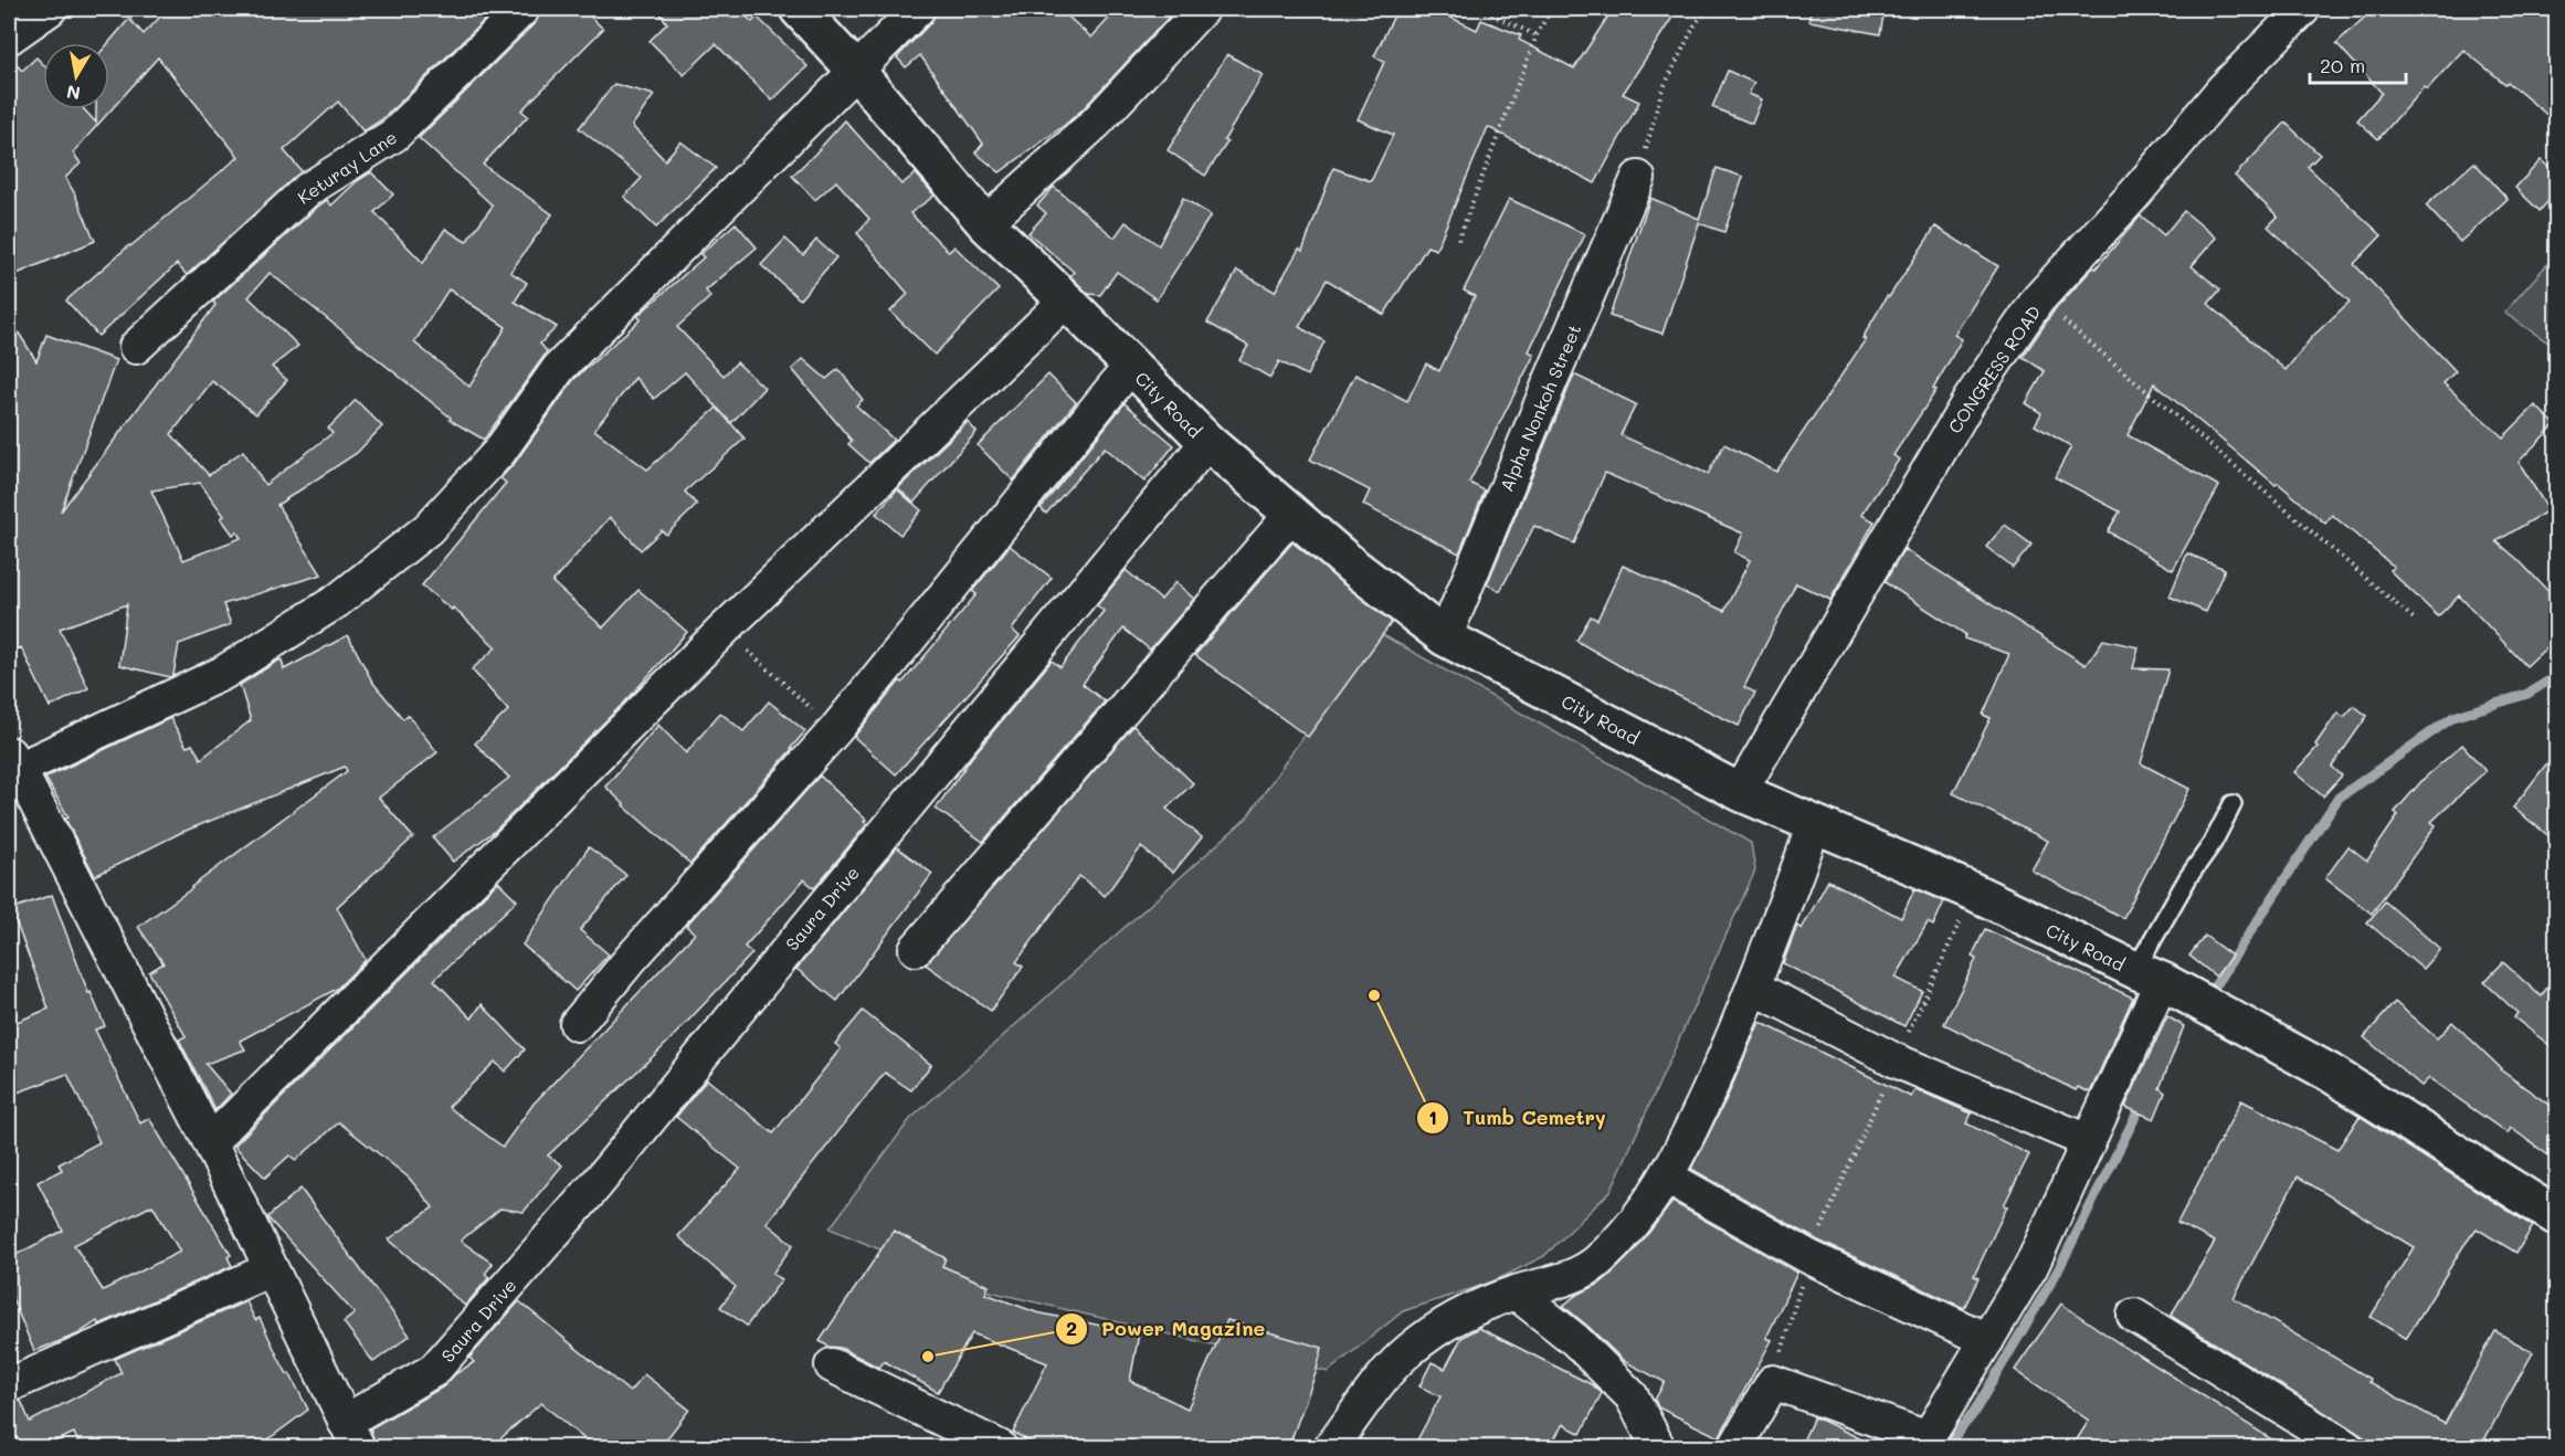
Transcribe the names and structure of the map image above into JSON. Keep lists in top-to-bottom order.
{
  "streets": {
    "main road": ["City Road"],
    "street": [
      "Keturay Lane",
      "CONGRESS ROAD",
      "Alpha Nonkoh Street",
      "Saura Drive"
    ]
  },
  "crossings": [
    ["CONGRESS ROAD", "City Road"],
    ["City Road", "Alpha Nonkoh Street"],
    ["City Road", "Saura Drive"]
  ],
  "places": ["Tumb Cemetry", "Power Magazine"],
  "scale_bar": "20 m",
  "north": "bottom"
}
